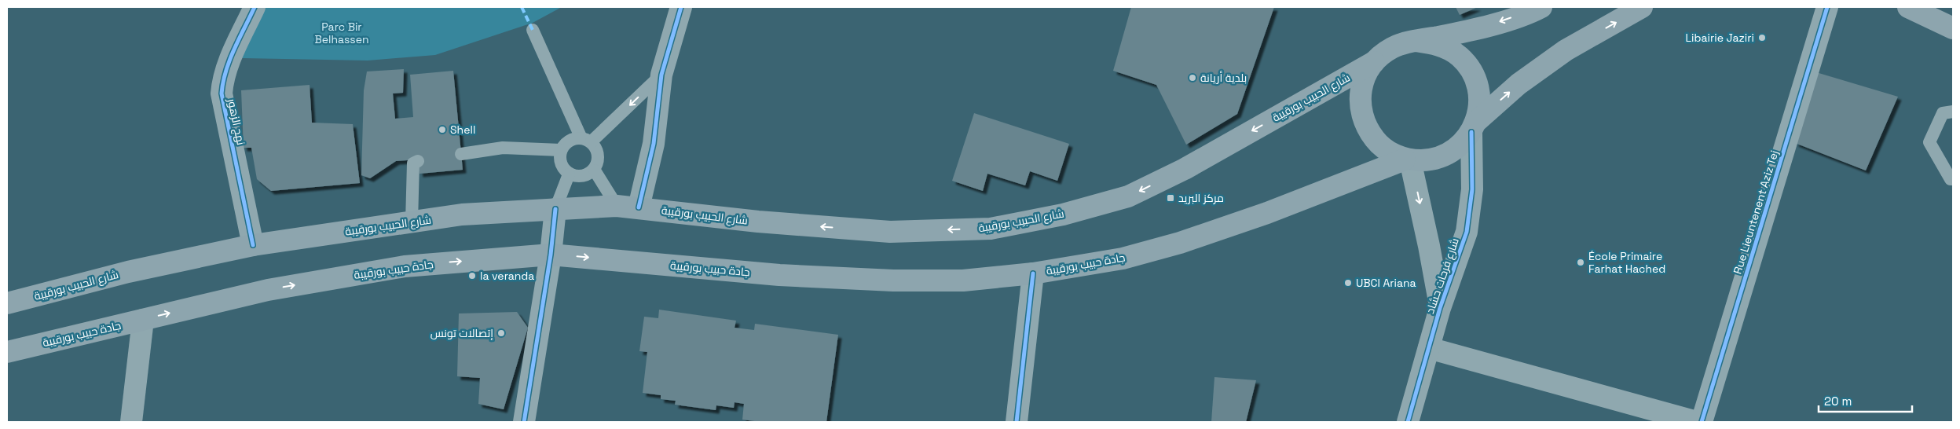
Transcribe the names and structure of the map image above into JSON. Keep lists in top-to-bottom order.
{
  "streets": {
    "main road": ["شارع الحبيب بورقيبة", "جادة حبيب بورقيبة"],
    "street": ["نهج الزهور", "Rue Lieuntenent Aziz Tej", "شارع فرحات حشاد"]
  },
  "crossings": [
    ["شارع الحبيب بورقيبة", "نهج الزهور"],
    ["شارع الحبيب بورقيبة", "جادة حبيب بورقيبة"],
    ["شارع الحبيب بورقيبة", "شارع فرحات حشاد"],
    ["جادة حبيب بورقيبة", "شارع فرحات حشاد"]
  ],
  "one_way": ["شارع الحبيب بورقيبة", "جادة حبيب بورقيبة"],
  "parks": ["Parc Bir Belhassen"],
  "places": {
    "other": [
      "Libairie Jaziri",
      "بلدية أريانة",
      "Shell",
      "École Primaire Farhat Hached",
      "la veranda",
      "UBCI Ariana",
      "إتصالات تونس"
    ],
    "transit": ["مركز البريد"]
  },
  "scale_bar": "20 m"
}
